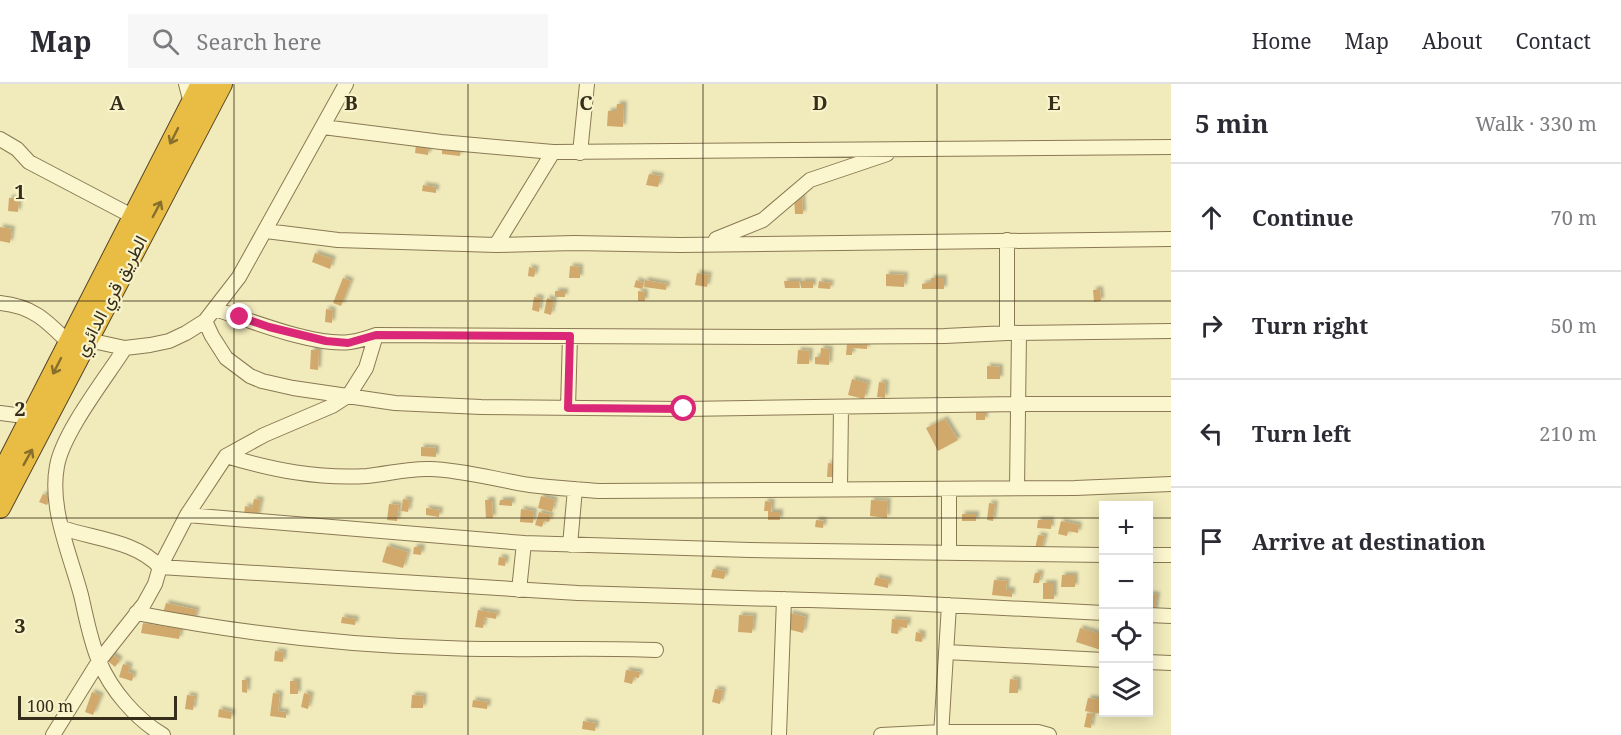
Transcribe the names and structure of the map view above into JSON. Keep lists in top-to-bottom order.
{
  "streets": {
    "highway": ["الطريق قري الدائري"]
  },
  "scale_bar": "100 m",
  "page": {
    "header": "Map",
    "search": "Search here",
    "nav": [
      "Home",
      "Map",
      "About",
      "Contact"
    ],
    "heading": ["5 min", "Walk · 330 m"],
    "list": [
      ["Continue", "70 m"],
      ["Turn right", "50 m"],
      ["Turn left", "210 m"],
      "Arrive at destination"
    ],
    "map_buttons": ["+", "−"],
    "scale": "100 m"
  },
  "grid": {
    "columns": [
      "A",
      "B",
      "C",
      "D",
      "E"
    ],
    "rows": ["1", "2", "3"]
  }
}
